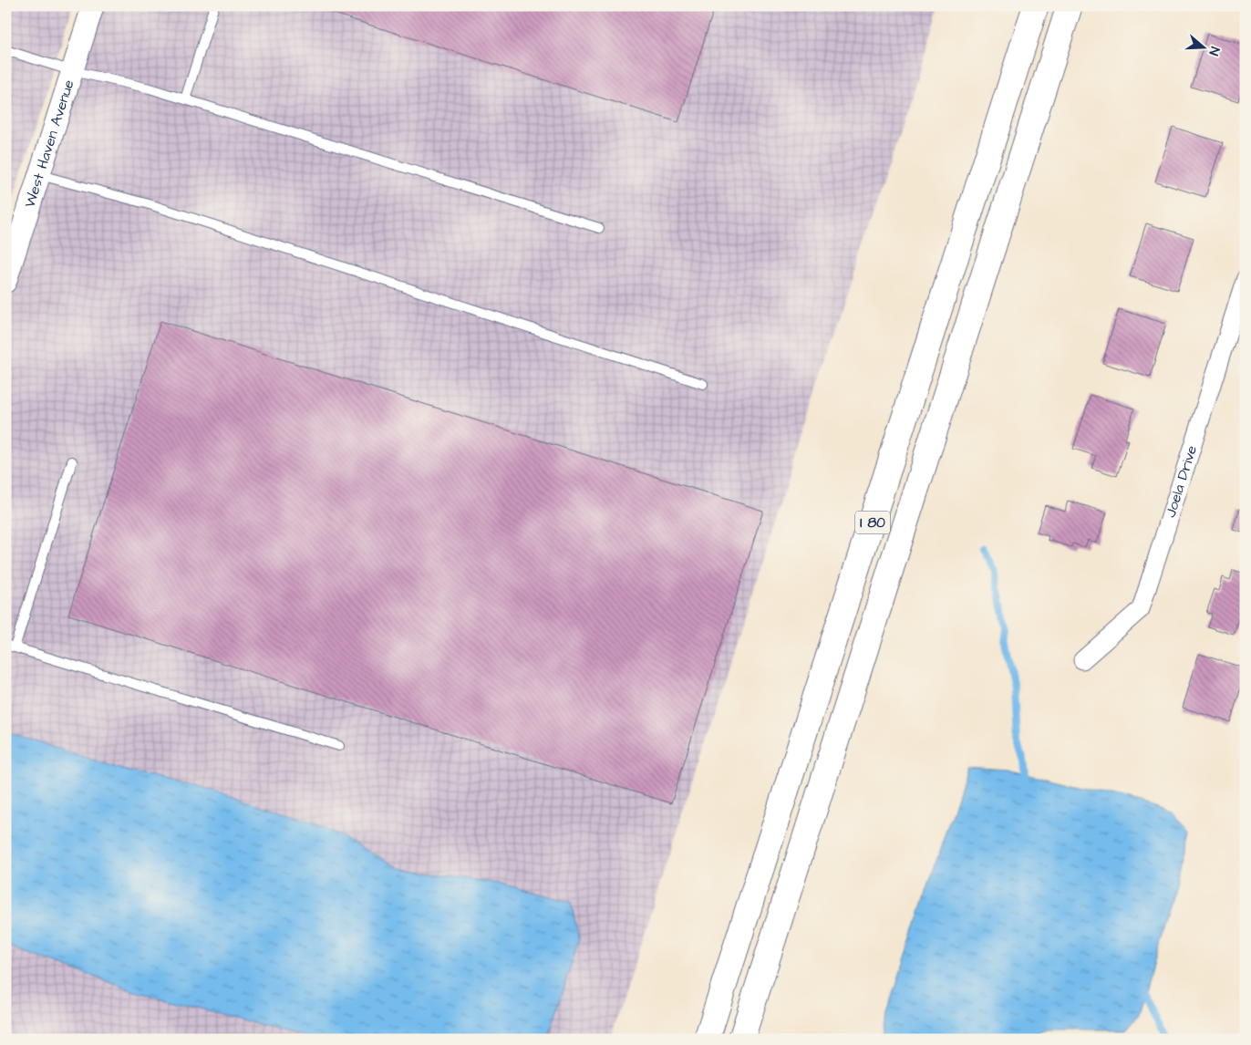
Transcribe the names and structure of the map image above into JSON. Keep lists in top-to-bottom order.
{
  "streets": {
    "highway": ["I 80"],
    "street": ["West Haven Avenue", "Joela Drive"]
  },
  "north": "right"
}
